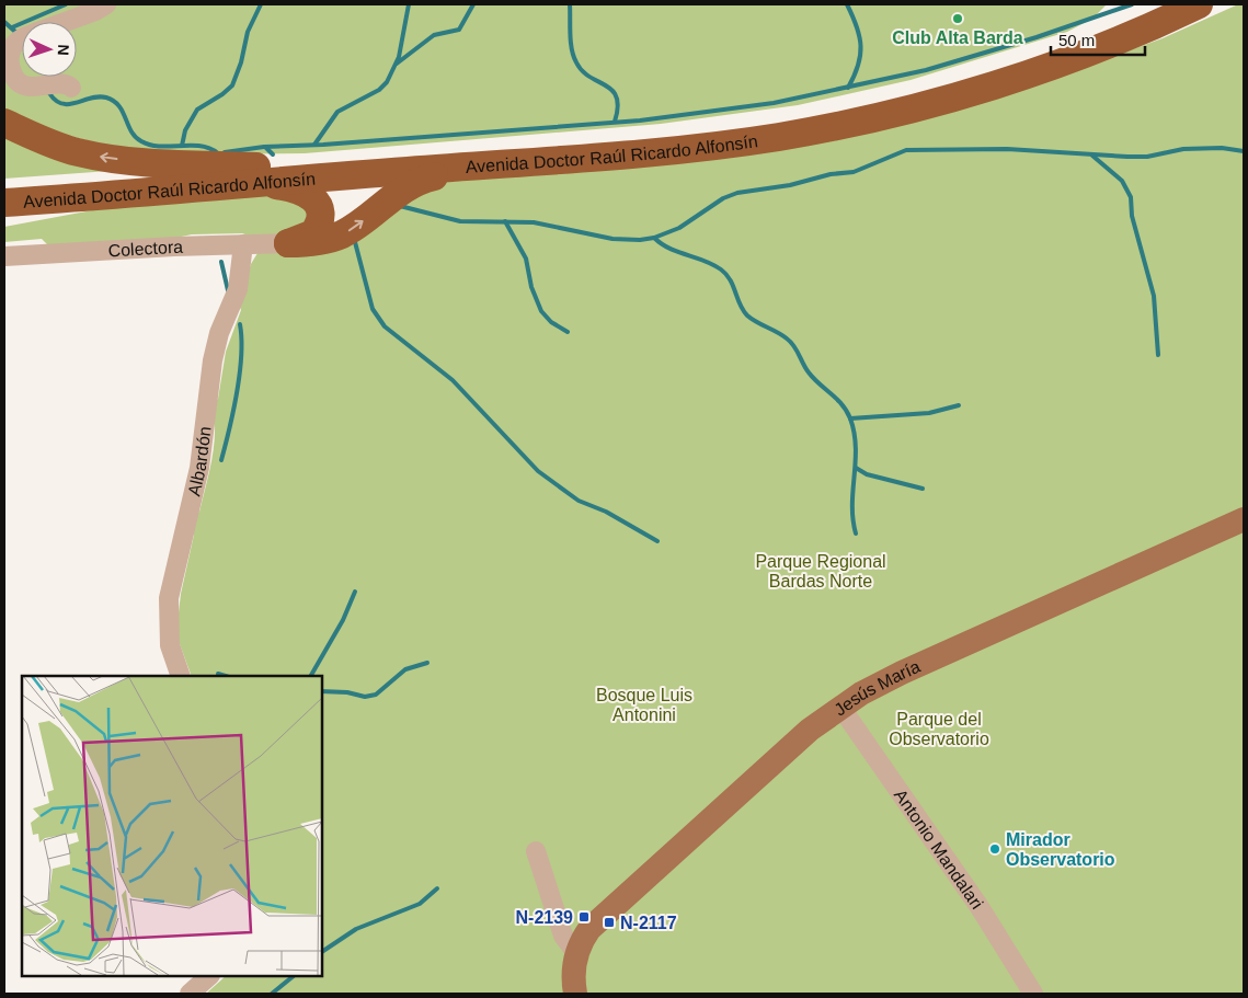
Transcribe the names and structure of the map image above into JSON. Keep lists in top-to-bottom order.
{
  "streets": {
    "highway": ["Avenida Doctor Raúl Ricardo Alfonsín"],
    "main road": ["Jesús María"],
    "street": ["Colectora", "Albardón", "Antonio Mandalari"]
  },
  "crossings": [
    ["Colectora", "Albardón"],
    ["Jesús María", "Antonio Mandalari"]
  ],
  "parks": ["Parque Regional Bardas Norte", "Bosque Luis Antonini", "Parque del Observatorio"],
  "places": {
    "other": ["Club Alta Barda", "Mirador Observatorio"],
    "transit": ["N-2139", "N-2117"]
  },
  "scale_bar": "50 m",
  "north": "right"
}
